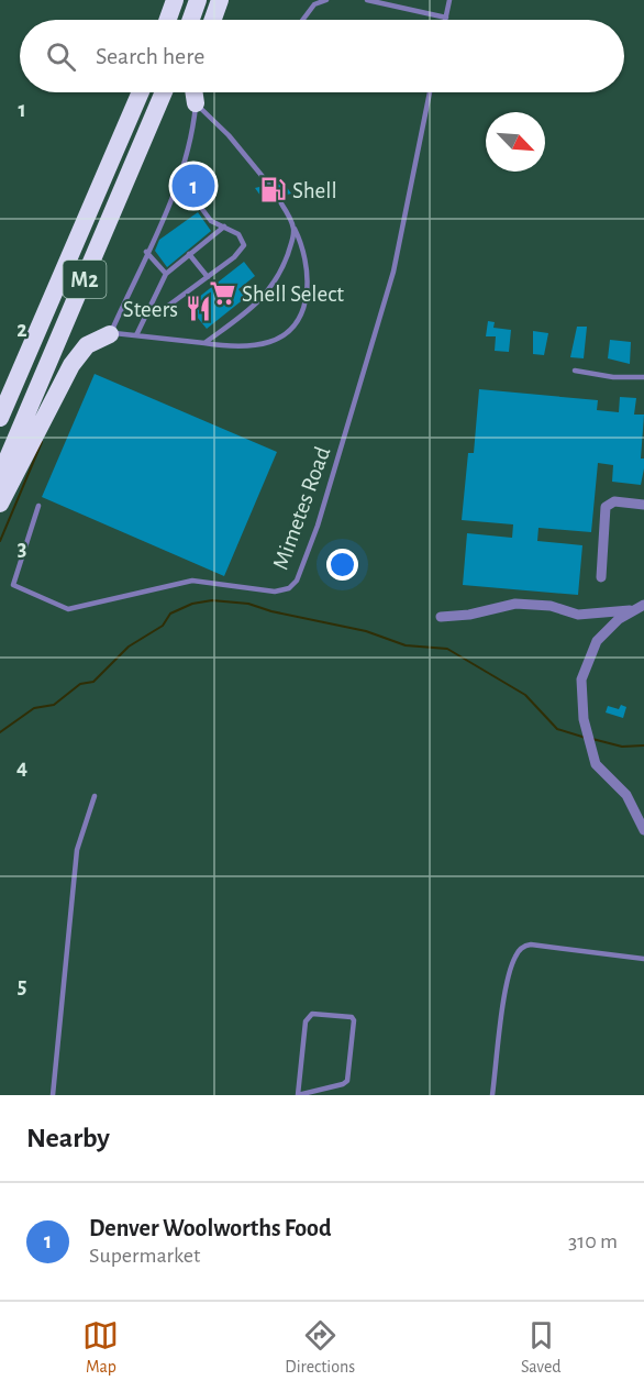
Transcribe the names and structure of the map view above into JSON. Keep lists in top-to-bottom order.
{
  "streets": {
    "highway": ["M2"],
    "lane": ["Mimetes Road"]
  },
  "places": {
    "fuel station": ["Shell"],
    "supermarket": ["Shell Select"],
    "restaurant": ["Steers"]
  },
  "north": "bottom right",
  "page": {
    "search": "Search here",
    "pins": "1",
    "heading": "Nearby",
    "list": [
      {
        "mark": "1",
        "name": "Denver Woolworths Food",
        "note": "Supermarket",
        "value": "310 m"
      }
    ],
    "nav": ["Map", "Directions", "Saved"]
  },
  "grid": {
    "rows": [
      "1",
      "2",
      "3",
      "4",
      "5"
    ]
  }
}
